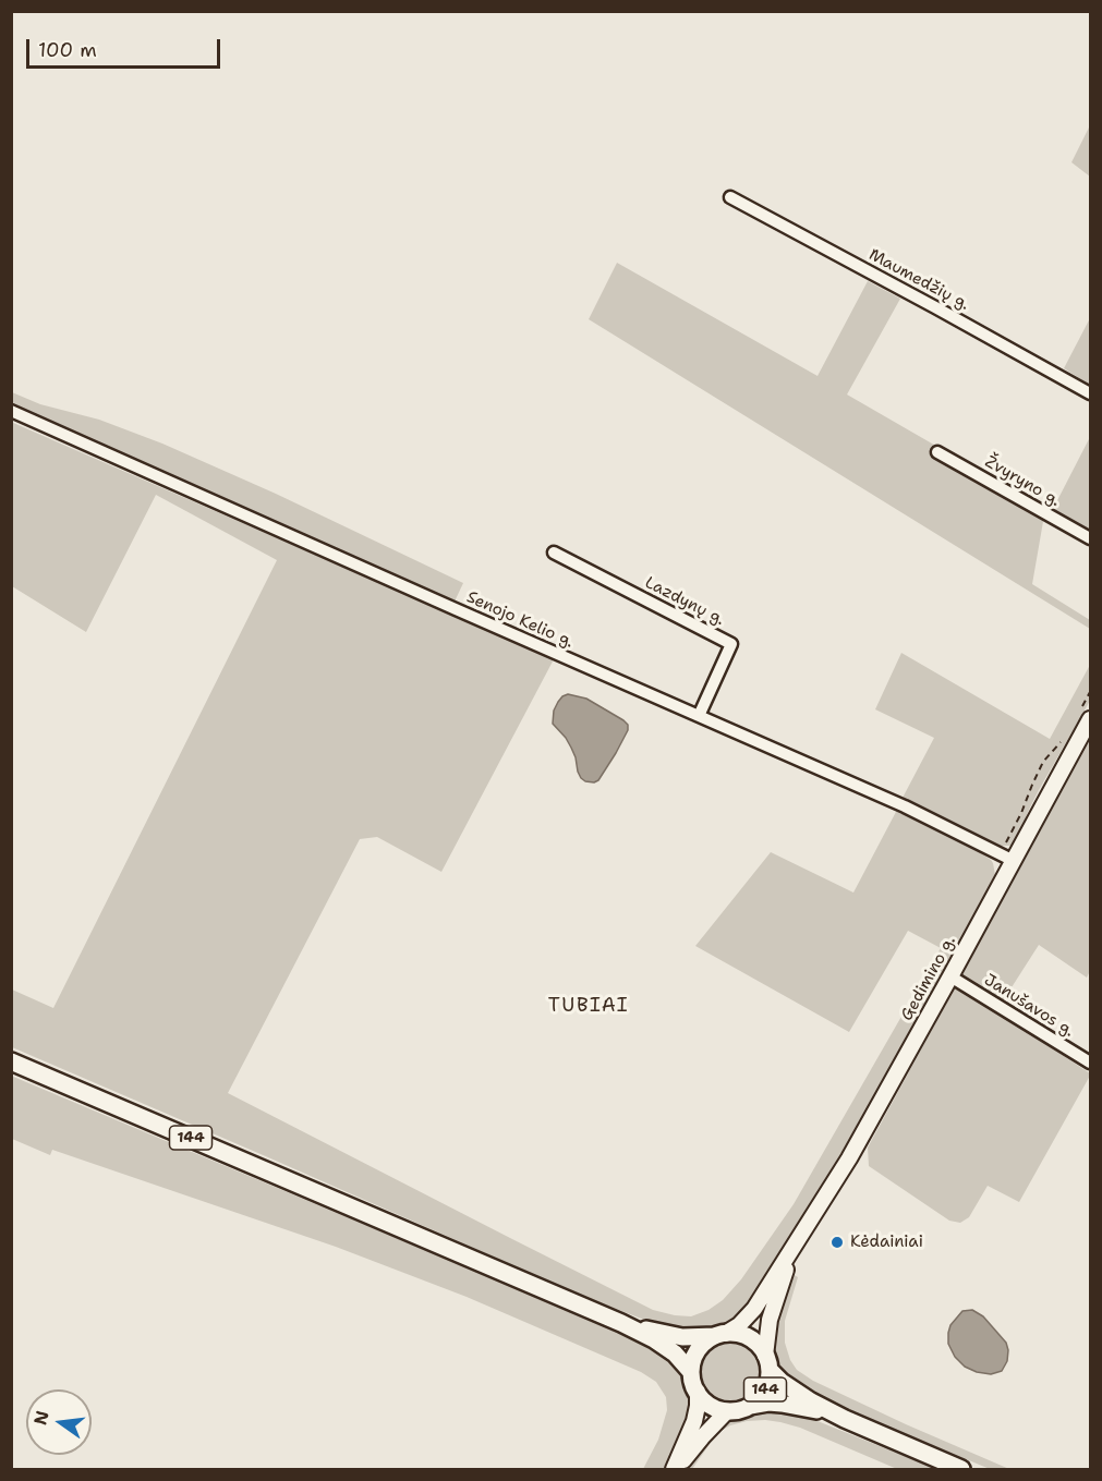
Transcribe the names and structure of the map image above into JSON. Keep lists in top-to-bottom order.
{
  "streets": {
    "main road": ["Gedimino g.", "144"],
    "street": [
      "Maumedžių g.",
      "Žvyryno g.",
      "Lazdynų g.",
      "Senojo Kelio g.",
      "Janušavos g."
    ]
  },
  "crossings": [
    ["Lazdynų g.", "Senojo Kelio g."],
    ["Senojo Kelio g.", "Gedimino g."],
    ["Gedimino g.", "Janušavos g."]
  ],
  "districts": ["TUBIAI"],
  "places": ["Kėdainiai"],
  "scale_bar": "100 m",
  "north": "left"
}
